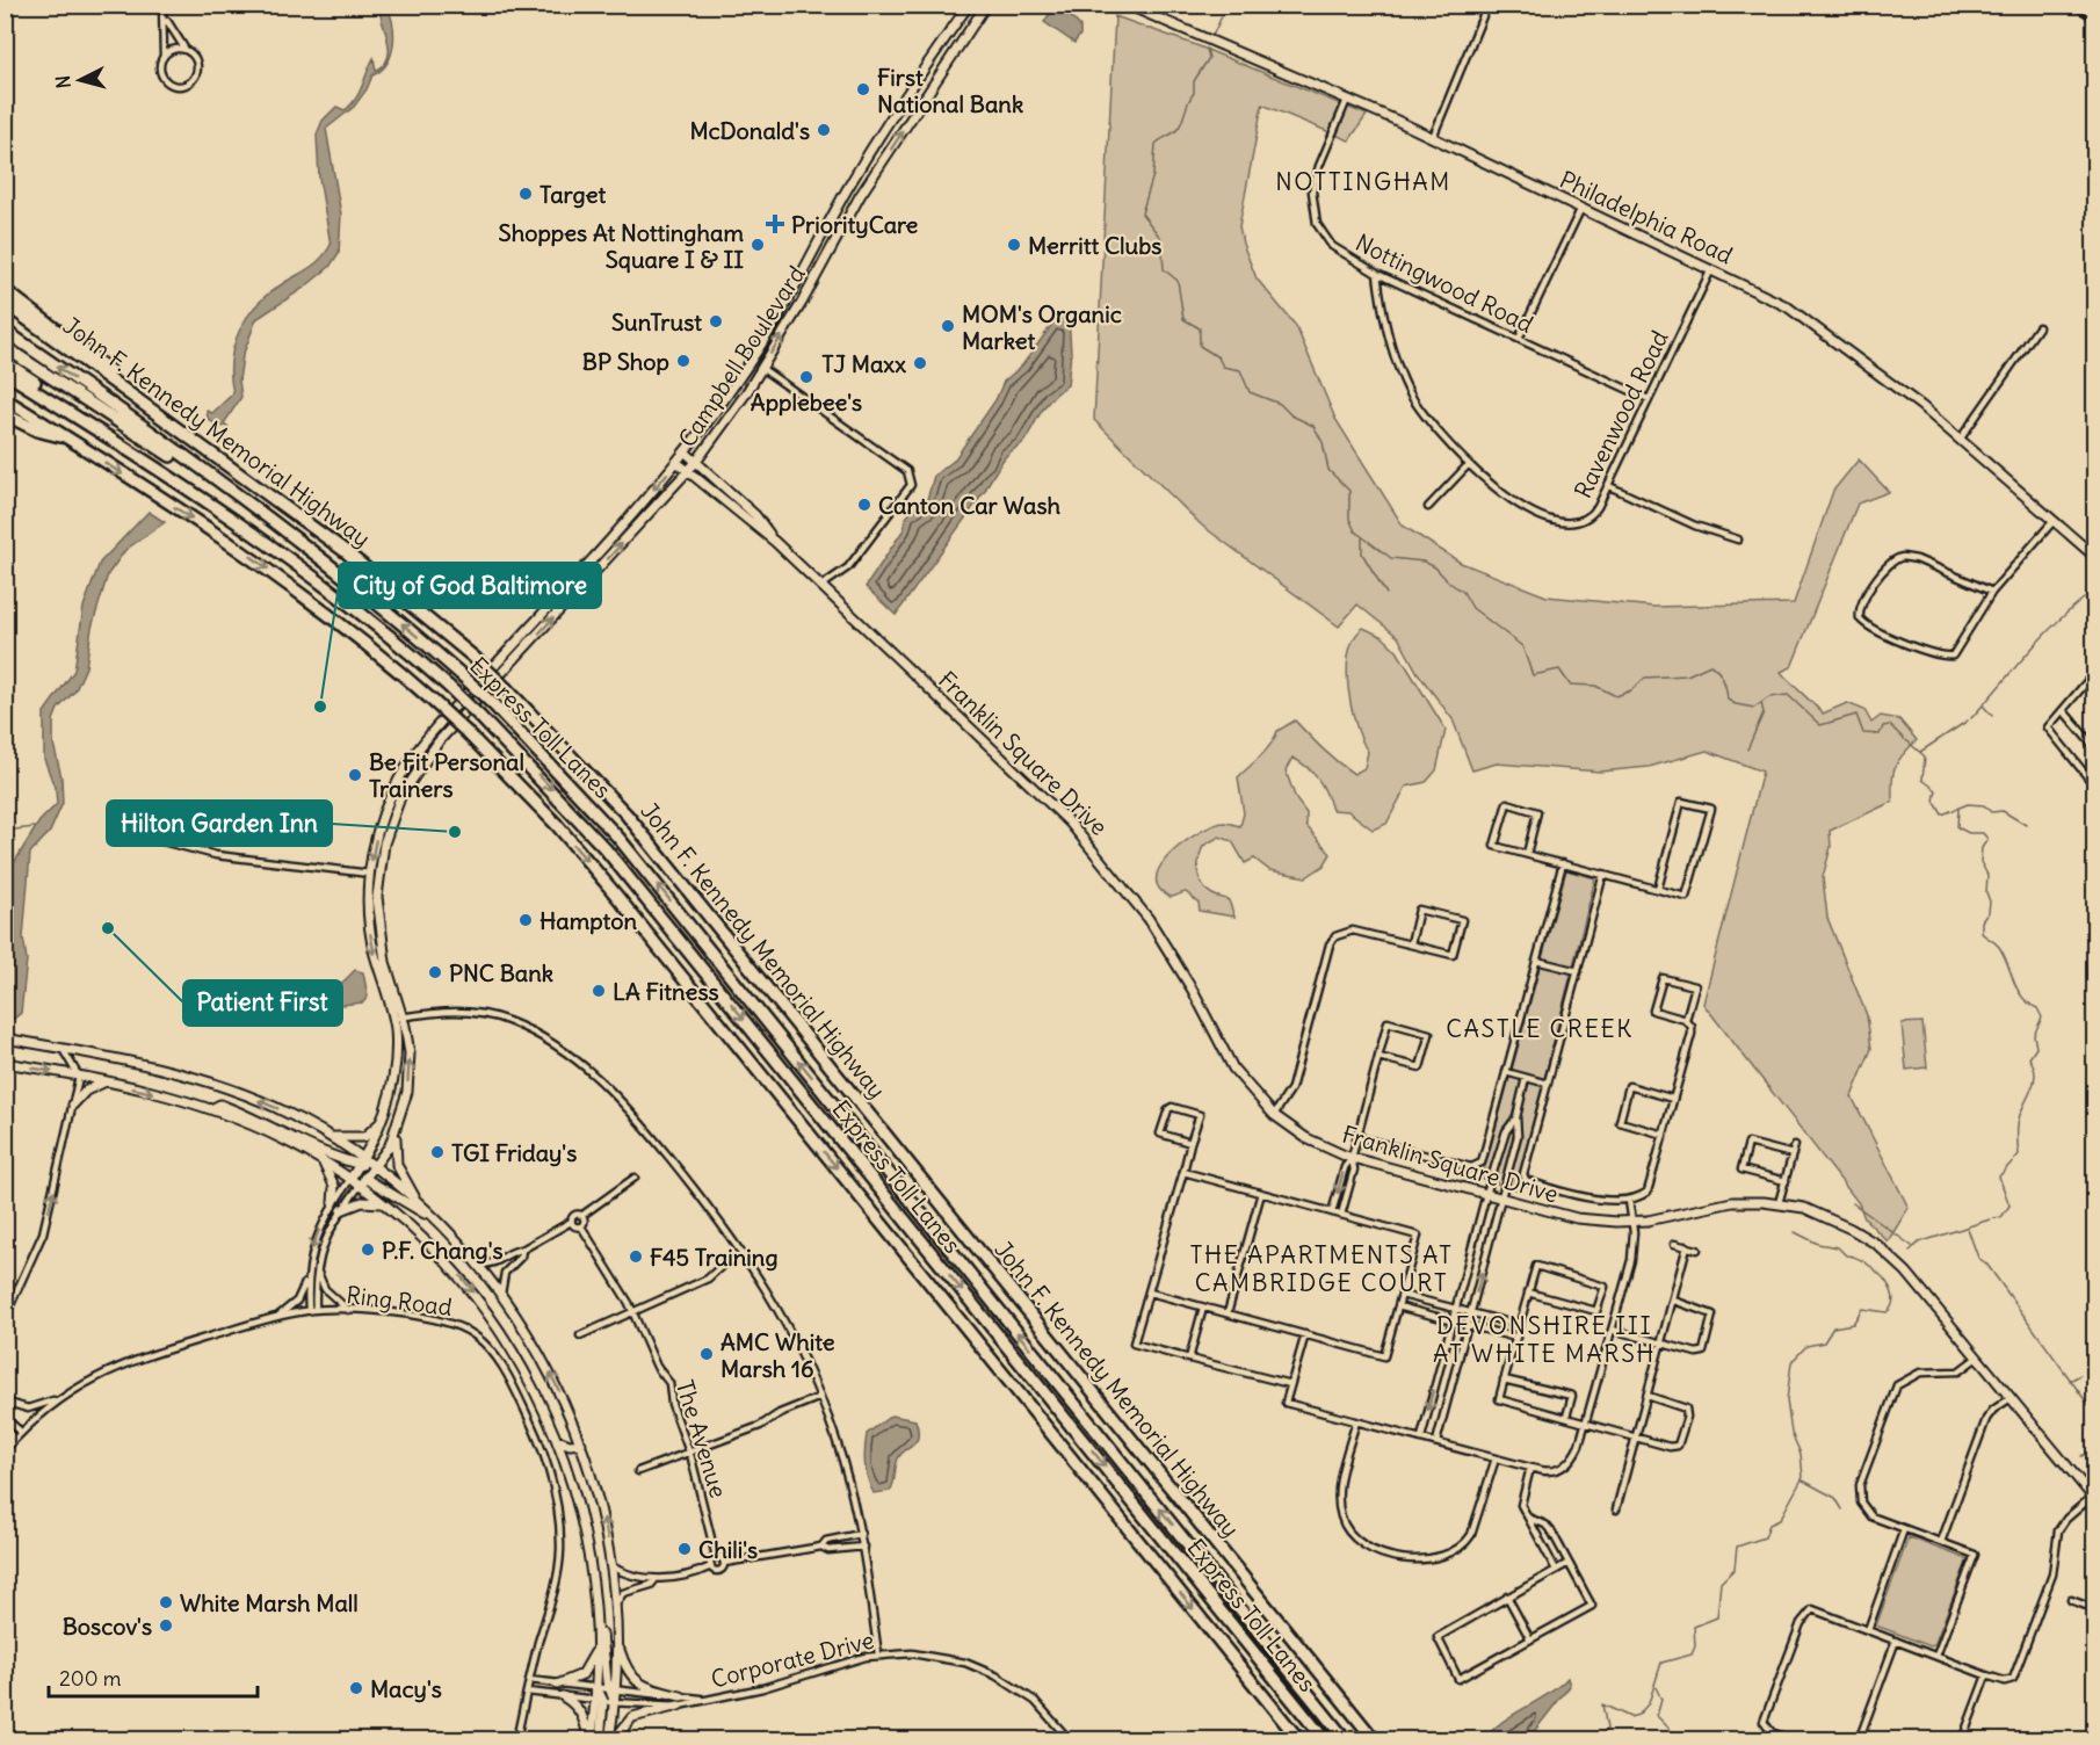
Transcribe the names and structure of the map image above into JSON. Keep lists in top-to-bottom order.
{
  "streets": {
    "highway": ["John F. Kennedy Memorial Highway", "Express Toll Lanes"],
    "main road": ["Philadelphia Road", "Campbell Boulevard", "Franklin Square Drive"],
    "street": [
      "Nottingwood Road",
      "Ravenwood Road",
      "Ring Road",
      "The Avenue",
      "Corporate Drive"
    ]
  },
  "crossings": [
    ["Philadelphia Road", "Nottingwood Road"],
    ["Philadelphia Road", "Ravenwood Road"],
    ["Nottingwood Road", "Ravenwood Road"],
    ["Campbell Boulevard", "Franklin Square Drive"]
  ],
  "districts": [
    "NOTTINGHAM",
    "CASTLE CREEK",
    "THE APARTMENTS AT CAMBRIDGE COURT",
    "DEVONSHIRE III AT WHITE MARSH"
  ],
  "places": {
    "other": [
      "First National Bank",
      "McDonald's",
      "Target",
      "Shoppes At Nottingham Square I & II",
      "Merritt Clubs",
      "SunTrust",
      "MOM's Organic Market",
      "BP Shop",
      "TJ Maxx",
      "Applebee's",
      "Canton Car Wash",
      "City of God Baltimore",
      "Be Fit Personal Trainers",
      "Hilton Garden Inn",
      "Hampton",
      "Patient First",
      "PNC Bank",
      "LA Fitness",
      "TGI Friday's",
      "P.F. Chang's",
      "F45 Training",
      "AMC White Marsh 16",
      "Chili's",
      "White Marsh Mall",
      "Boscov's",
      "Macy's"
    ],
    "health": ["PriorityCare"]
  },
  "scale_bar": "200 m",
  "north": "left"
}
